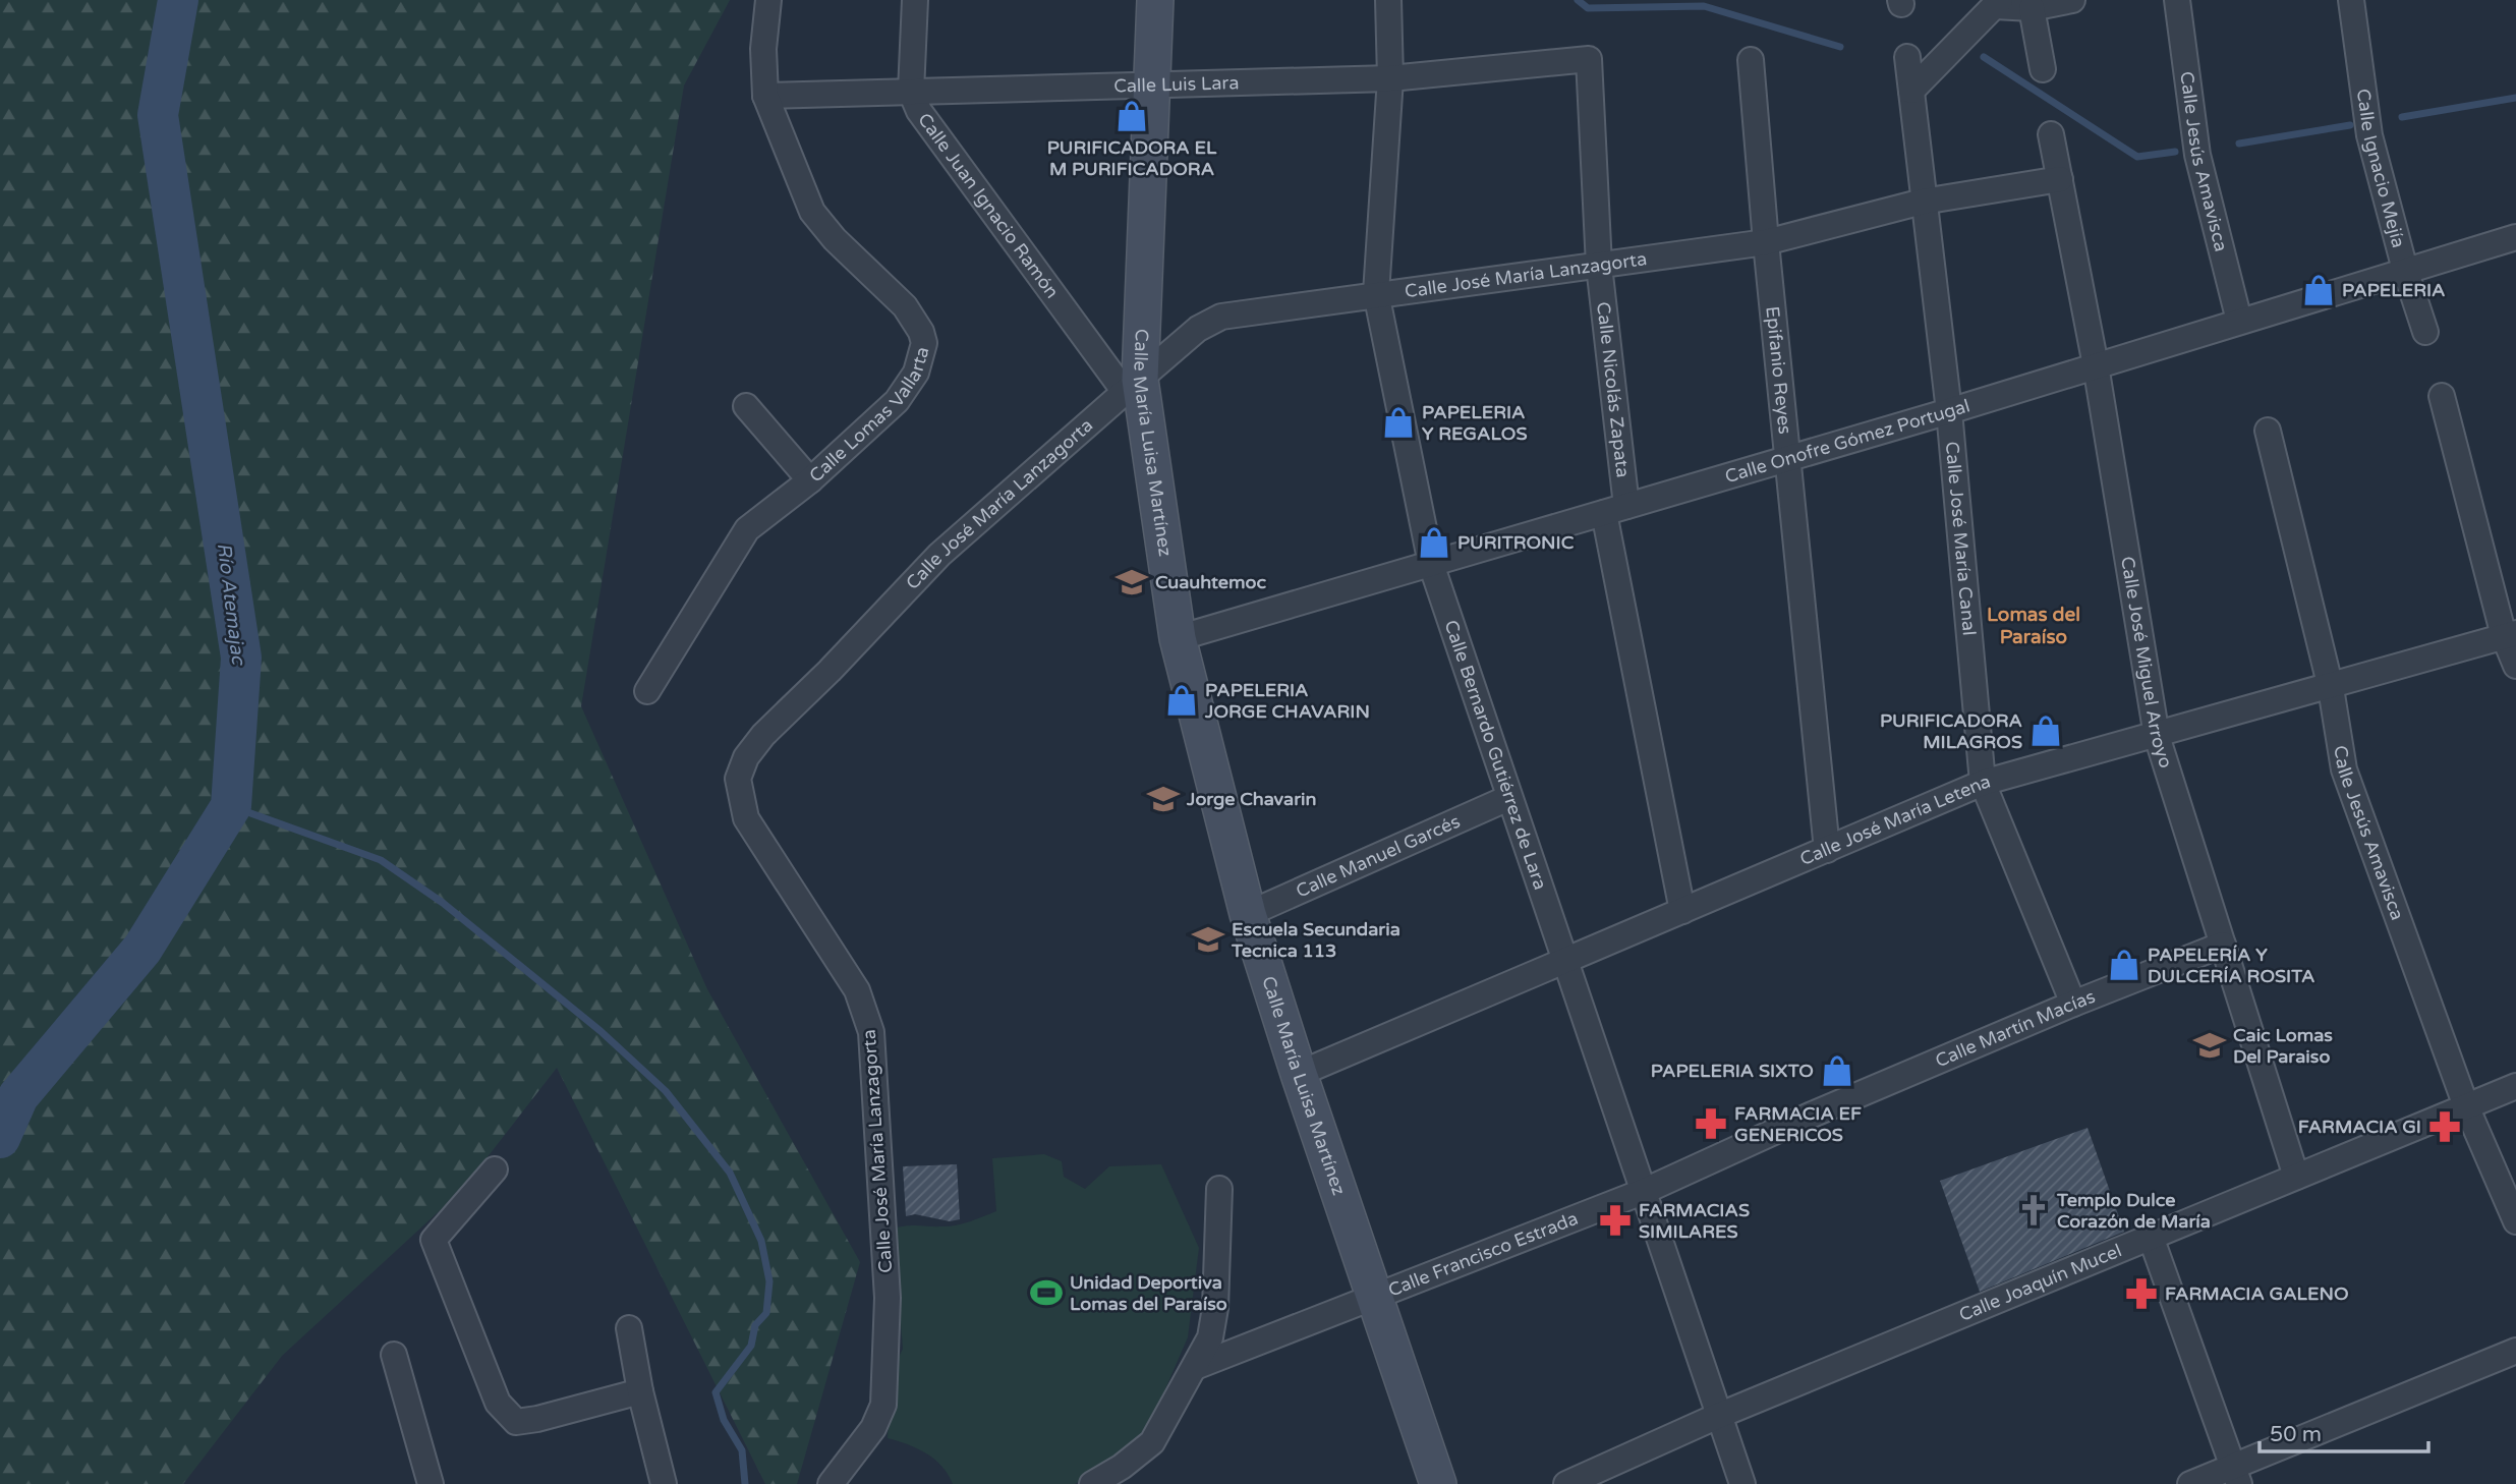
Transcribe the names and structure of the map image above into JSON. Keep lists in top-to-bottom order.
{
  "streets": {
    "street": [
      "Calle Luis Lara",
      "Calle Jesús Amavisca",
      "Calle Ignacio Mejía",
      "Calle Juan Ignacio Ramón",
      "Calle José María Lanzagorta",
      "Epifanio Reyes",
      "Calle Nicolás Zapata",
      "Calle Lomas Vallarta",
      "Calle Onofre Gómez Portugal",
      "Calle María Luisa Martínez",
      "Calle José María Canal",
      "Calle José Miguel Arroyo",
      "Calle Bernardo Gutiérrez de Lara",
      "Calle José María Letena",
      "Calle Manuel Garcés",
      "Calle Martín Macías",
      "Calle Francisco Estrada",
      "Calle Joaquín Mucel"
    ]
  },
  "crossings": [
    ["Calle Luis Lara", "Calle Juan Ignacio Ramón"],
    ["Calle Luis Lara", "Calle Nicolás Zapata"],
    ["Calle Luis Lara", "Calle Lomas Vallarta"],
    ["Calle Luis Lara", "Calle María Luisa Martínez"],
    ["Calle Luis Lara", "Calle Bernardo Gutiérrez de Lara"],
    ["Calle Jesús Amavisca", "Calle Onofre Gómez Portugal"],
    ["Calle Jesús Amavisca", "Calle José María Letena"],
    ["Calle Jesús Amavisca", "Calle Joaquín Mucel"],
    ["Calle Ignacio Mejía", "Calle Onofre Gómez Portugal"],
    ["Calle Juan Ignacio Ramón", "Calle José María Lanzagorta"],
    ["Calle Juan Ignacio Ramón", "Calle María Luisa Martínez"],
    ["Calle José María Lanzagorta", "Epifanio Reyes"],
    ["Calle José María Lanzagorta", "Calle Nicolás Zapata"],
    ["Calle José María Lanzagorta", "Calle María Luisa Martínez"],
    ["Calle José María Lanzagorta", "Calle José María Canal"],
    ["Calle José María Lanzagorta", "Calle José Miguel Arroyo"],
    ["Calle José María Lanzagorta", "Calle Bernardo Gutiérrez de Lara"],
    ["Epifanio Reyes", "Calle Onofre Gómez Portugal"],
    ["Epifanio Reyes", "Calle José María Letena"],
    ["Calle Nicolás Zapata", "Calle Onofre Gómez Portugal"],
    ["Calle Nicolás Zapata", "Calle José María Letena"],
    ["Calle Onofre Gómez Portugal", "Calle María Luisa Martínez"],
    ["Calle Onofre Gómez Portugal", "Calle José María Canal"],
    ["Calle Onofre Gómez Portugal", "Calle José Miguel Arroyo"],
    ["Calle Onofre Gómez Portugal", "Calle Bernardo Gutiérrez de Lara"],
    ["Calle María Luisa Martínez", "Calle José María Letena"],
    ["Calle María Luisa Martínez", "Calle Manuel Garcés"],
    ["Calle María Luisa Martínez", "Calle Francisco Estrada"],
    ["Calle José María Canal", "Calle José María Letena"],
    ["Calle José María Canal", "Calle Martín Macías"],
    ["Calle José Miguel Arroyo", "Calle José María Letena"],
    ["Calle José Miguel Arroyo", "Calle Martín Macías"],
    ["Calle José Miguel Arroyo", "Calle Joaquín Mucel"],
    ["Calle Bernardo Gutiérrez de Lara", "Calle José María Letena"],
    ["Calle Bernardo Gutiérrez de Lara", "Calle Manuel Garcés"],
    ["Calle Bernardo Gutiérrez de Lara", "Calle Francisco Estrada"],
    ["Calle Bernardo Gutiérrez de Lara", "Calle Joaquín Mucel"],
    ["Calle Martín Macías", "Calle Francisco Estrada"]
  ],
  "districts": ["Lomas del Paraíso"],
  "water": ["Río Atemajac"],
  "places": {
    "shop": [
      "PURIFICADORA EL M PURIFICADORA",
      "PAPELERIA",
      "PAPELERIA Y REGALOS",
      "PURITRONIC",
      "PAPELERIA JORGE CHAVARIN",
      "PURIFICADORA MILAGROS",
      "PAPELERÍA Y DULCERÍA ROSITA",
      "PAPELERIA SIXTO"
    ],
    "school or university": [
      "Cuauhtemoc",
      "Jorge Chavarin",
      "Escuela Secundaria Tecnica 113",
      "Caic Lomas Del Paraiso"
    ],
    "pharmacy": [
      "FARMACIA EF GENERICOS",
      "FARMACIA GI",
      "FARMACIAS SIMILARES",
      "FARMACIA GALENO"
    ],
    "church": ["Templo Dulce Corazón de María"],
    "sports": ["Unidad Deportiva Lomas del Paraíso"]
  },
  "scale_bar": "50 m"
}
